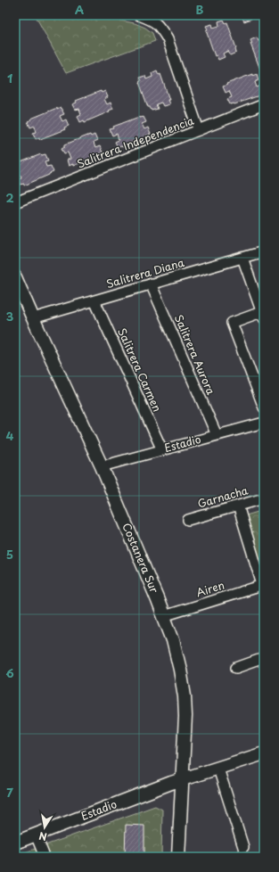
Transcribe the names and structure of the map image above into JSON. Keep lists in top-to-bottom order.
{
  "streets": {
    "street": [
      "Salitrera Independencia",
      "Salitrera Diana",
      "Salitrera Aurora",
      "Salitrera Carmen",
      "Estadio",
      "Garnacha",
      "Costanera Sur",
      "Airen"
    ]
  },
  "crossings": [
    ["Salitrera Diana", "Salitrera Aurora"],
    ["Salitrera Diana", "Salitrera Carmen"],
    ["Salitrera Diana", "Costanera Sur"],
    ["Salitrera Aurora", "Estadio"],
    ["Salitrera Carmen", "Estadio"],
    ["Estadio", "Costanera Sur"],
    ["Costanera Sur", "Airen"]
  ],
  "north": "bottom",
  "grid": {
    "columns": ["A", "B"],
    "rows": [
      "1",
      "2",
      "3",
      "4",
      "5",
      "6",
      "7"
    ]
  }
}
